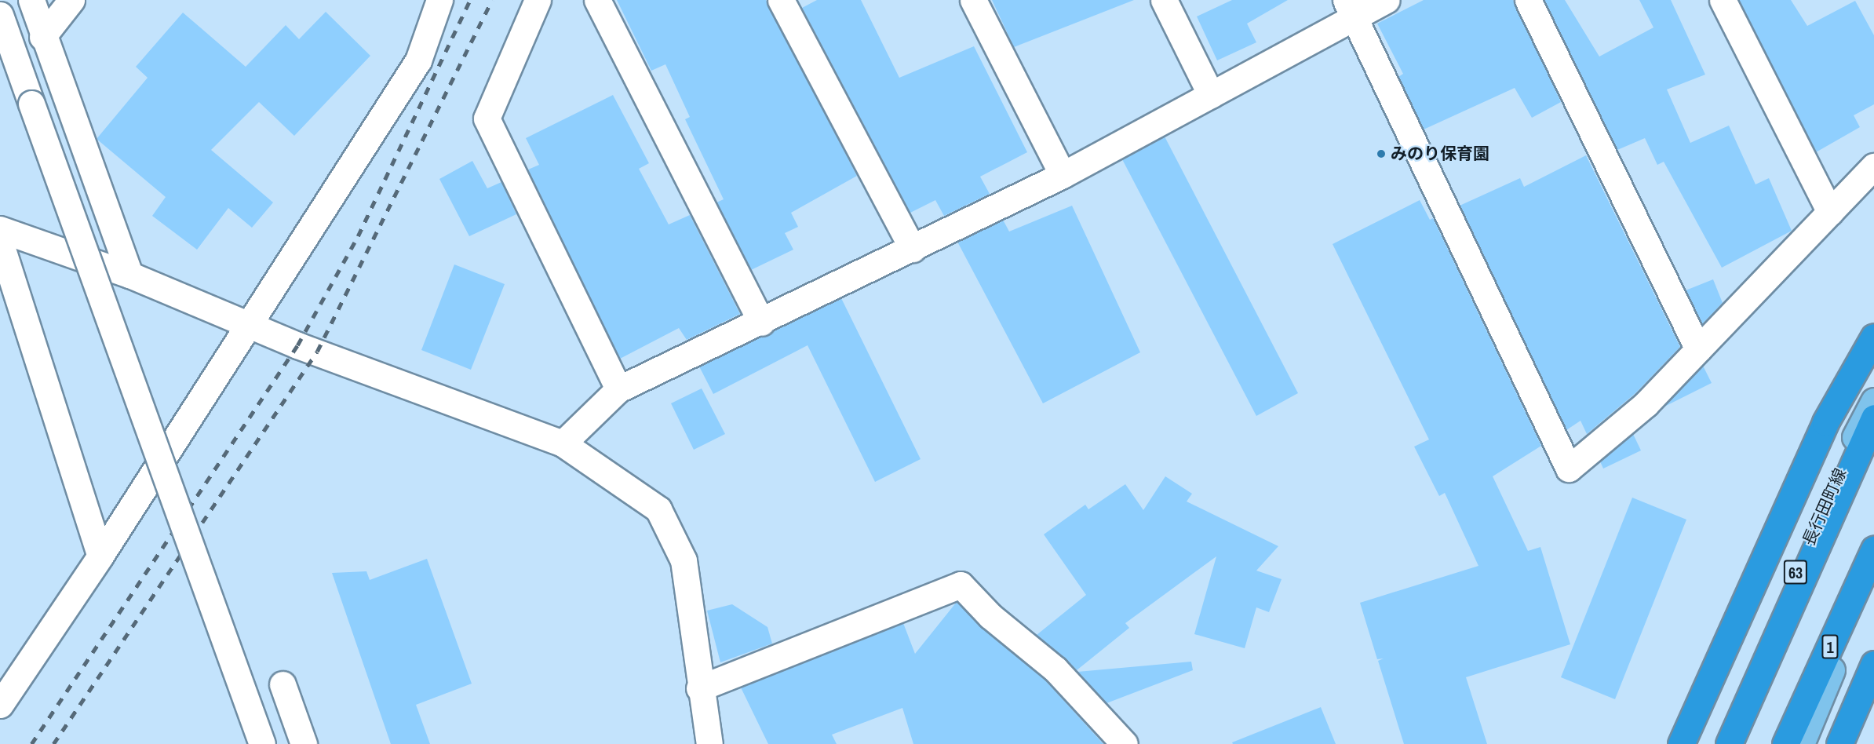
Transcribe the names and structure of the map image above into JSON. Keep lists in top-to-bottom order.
{
  "streets": {
    "highway": ["1"],
    "main road": ["長行田町線", "63"]
  },
  "places": ["みのり保育園"]
}
